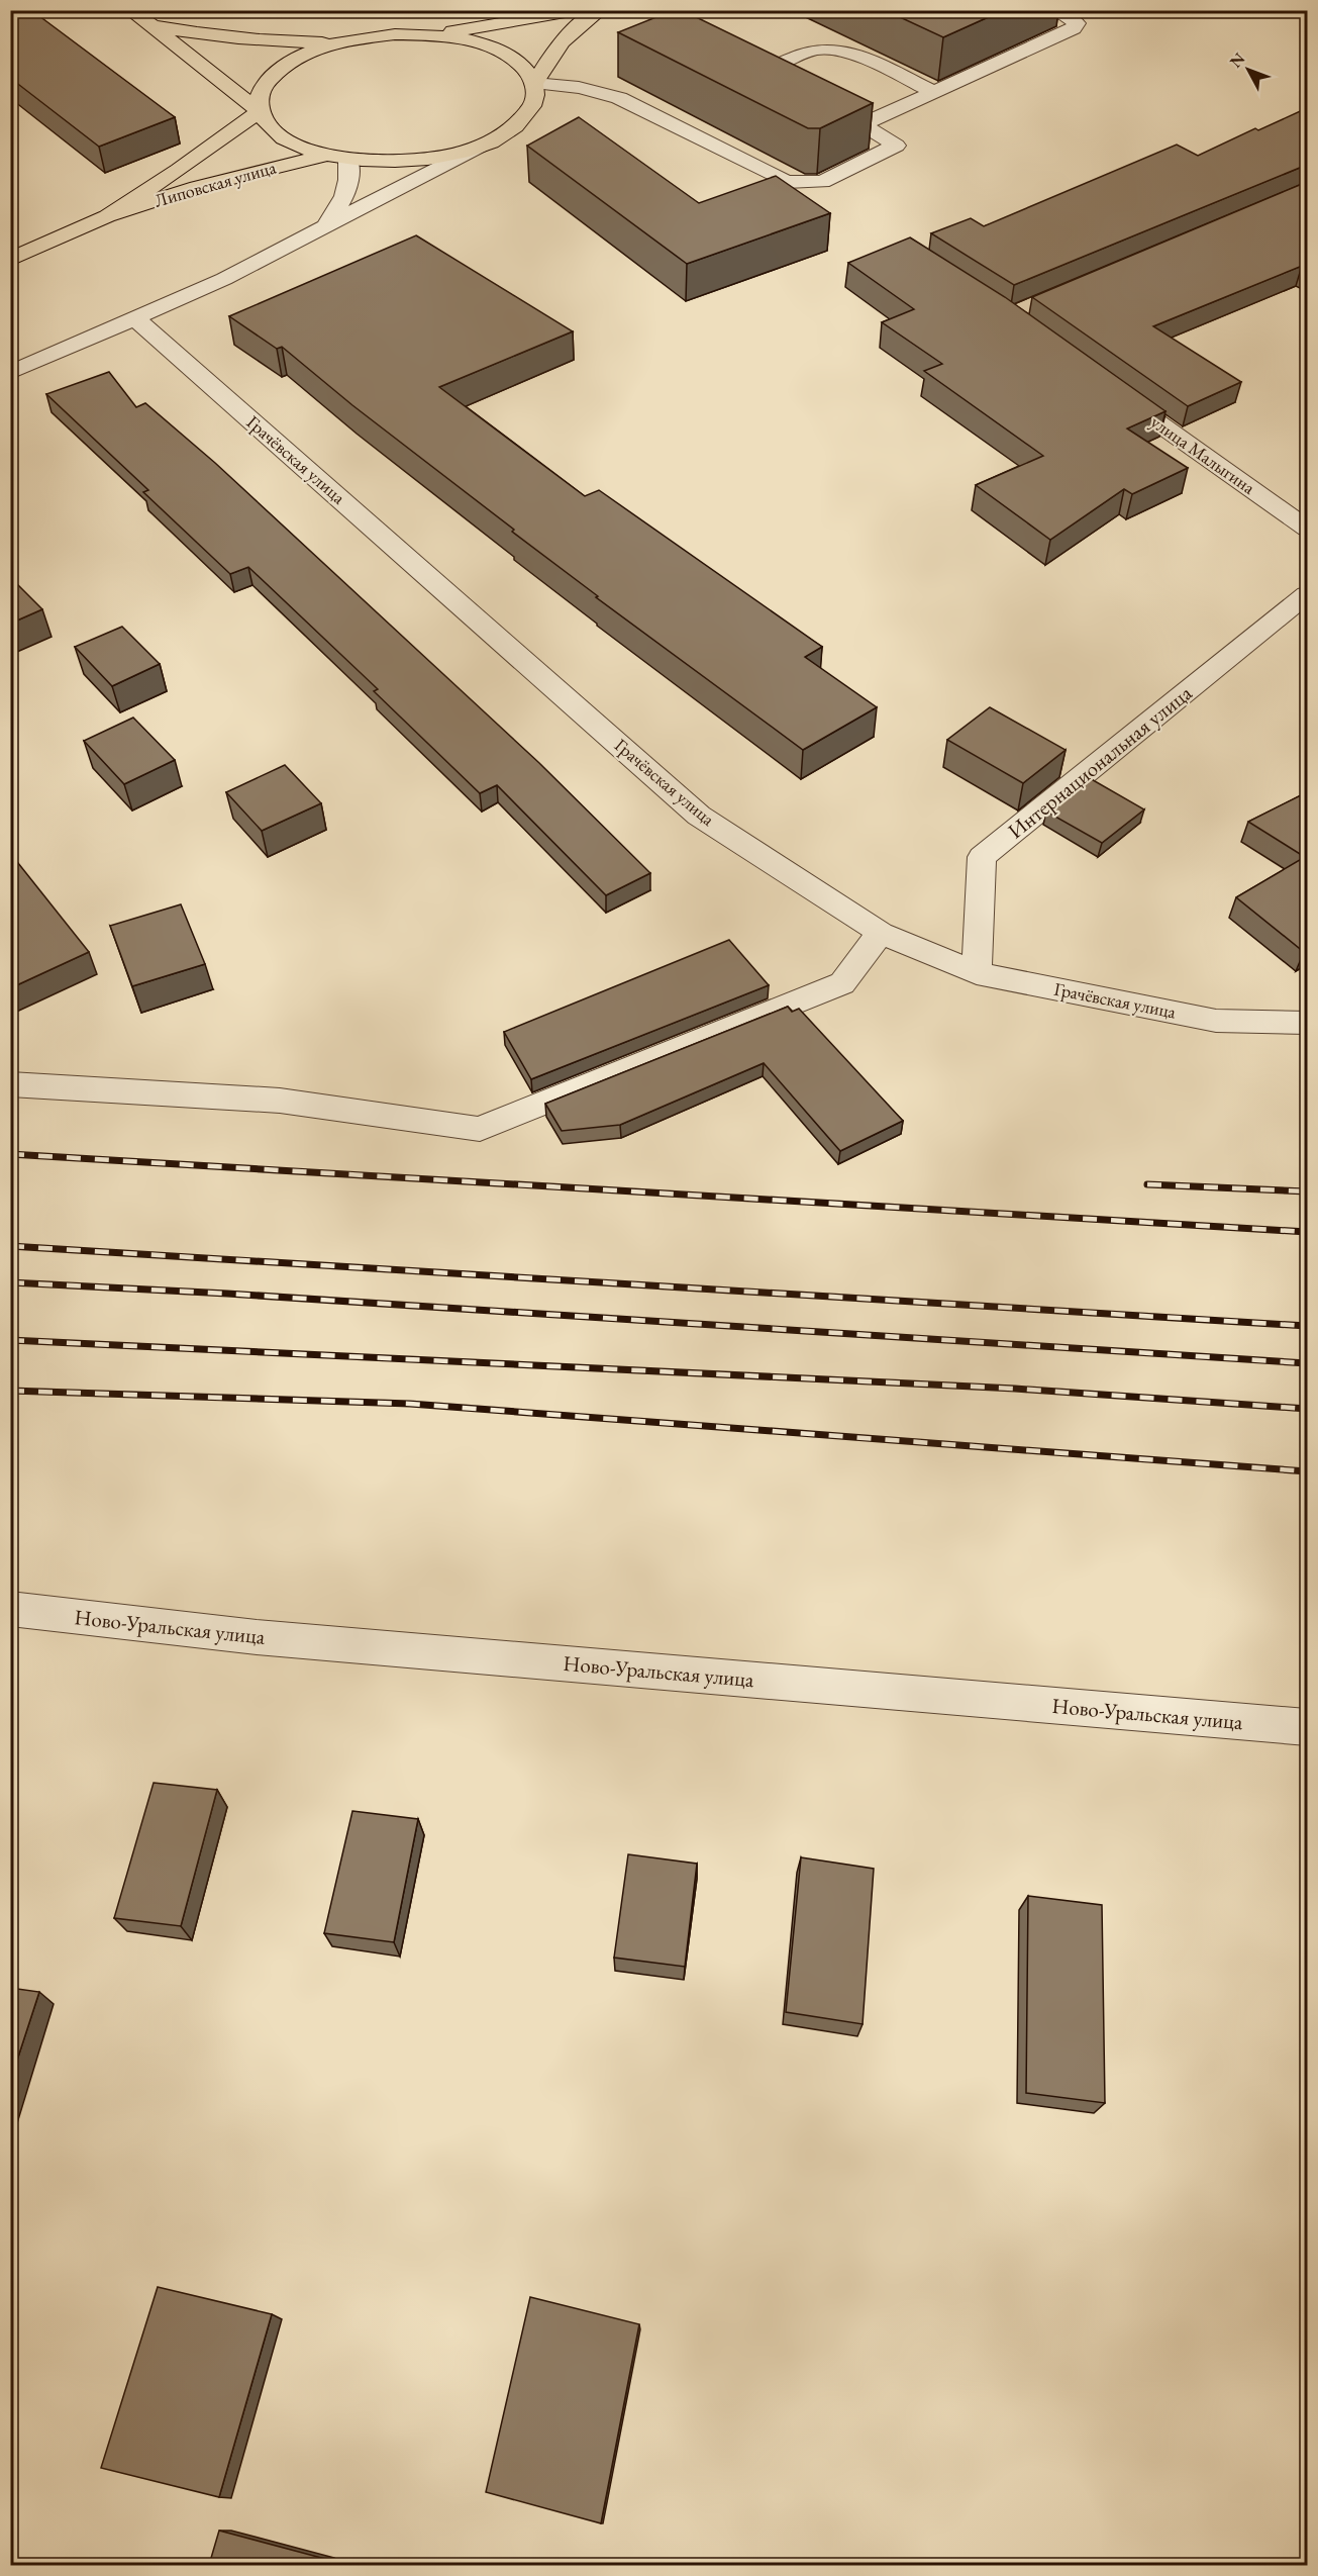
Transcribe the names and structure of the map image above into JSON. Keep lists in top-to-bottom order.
{
  "streets": {
    "main road": ["Липовская улица"],
    "street": [
      "улица Малыгина",
      "Грачёвская улица",
      "Интернациональная улица",
      "Ново-Уральская улица"
    ]
  },
  "crossings": [
    ["Грачёвская улица", "Интернациональная улица"]
  ],
  "north": "top left"
}
